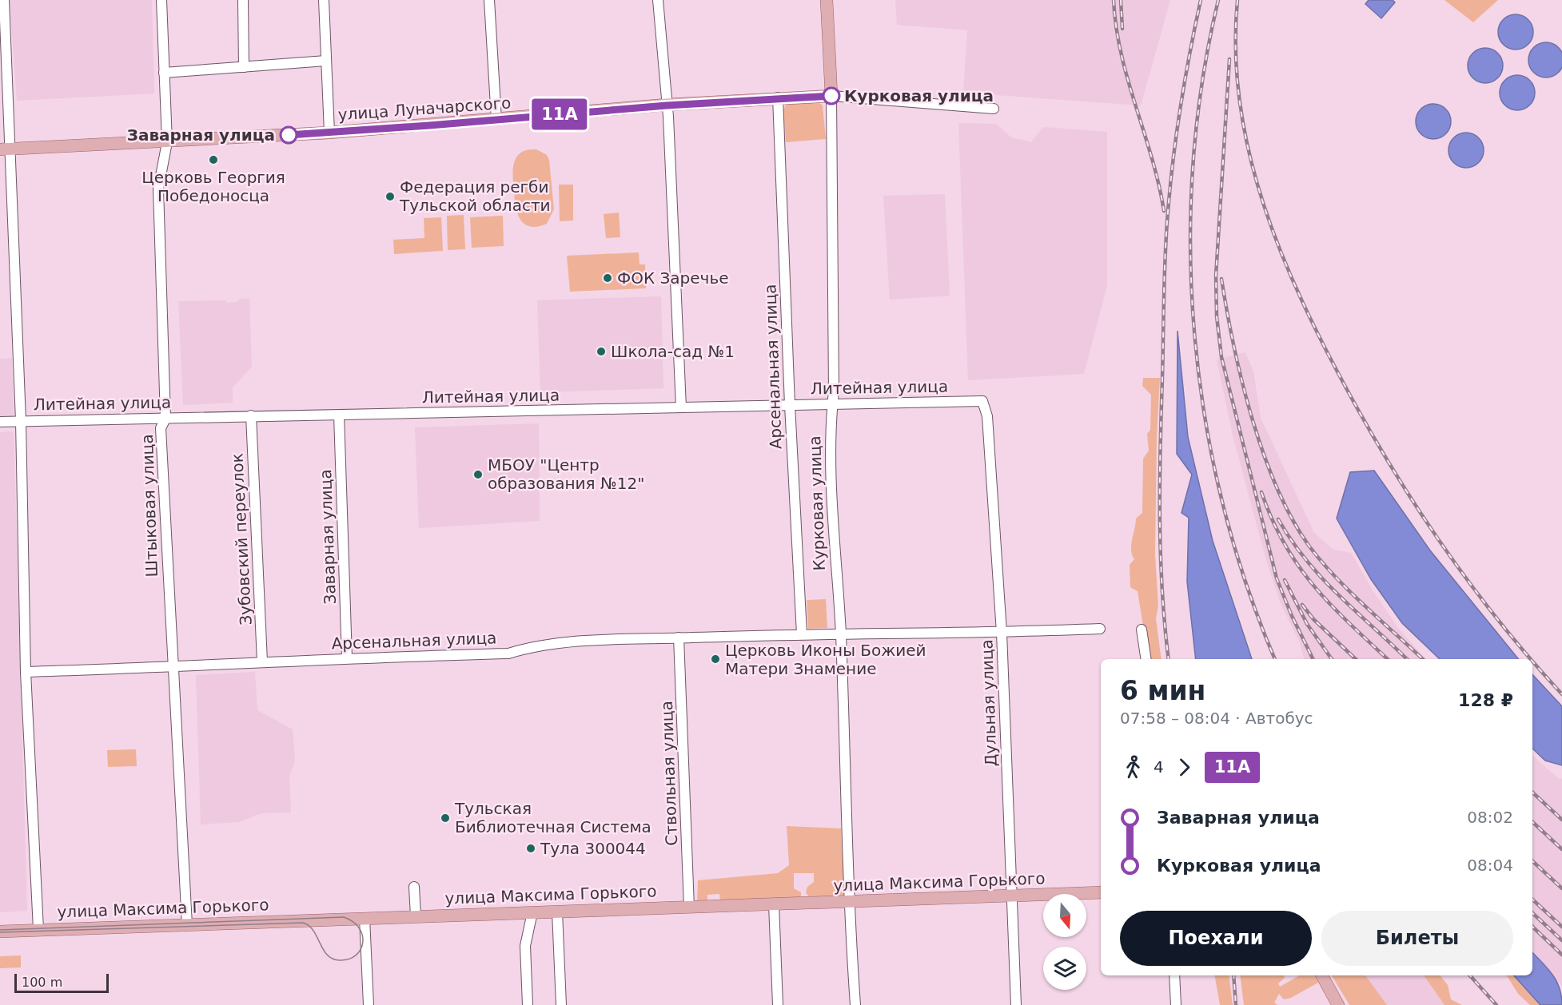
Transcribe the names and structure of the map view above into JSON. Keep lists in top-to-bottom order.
{
  "streets": {
    "main road": ["улица Луначарского", "Курковая улица", "улица Максима Горького"],
    "street": [
      "Арсенальная улица",
      "Литейная улица",
      "Штыковая улица",
      "Заварная улица",
      "Зубовский переулок",
      "Дульная улица",
      "Ствольная улица"
    ]
  },
  "crossings": [
    ["улица Луначарского", "Арсенальная улица"],
    ["улица Луначарского", "Курковая улица"],
    ["улица Луначарского", "Штыковая улица"],
    ["Арсенальная улица", "Литейная улица"],
    ["Арсенальная улица", "Курковая улица"],
    ["Арсенальная улица", "Штыковая улица"],
    ["Арсенальная улица", "Заварная улица"],
    ["Арсенальная улица", "Зубовский переулок"],
    ["Арсенальная улица", "Дульная улица"],
    ["Арсенальная улица", "Ствольная улица"],
    ["Литейная улица", "Курковая улица"],
    ["Литейная улица", "Штыковая улица"],
    ["Литейная улица", "Заварная улица"],
    ["Литейная улица", "Зубовский переулок"],
    ["Литейная улица", "Дульная улица"],
    ["Курковая улица", "улица Максима Горького"],
    ["Штыковая улица", "улица Максима Горького"],
    ["Дульная улица", "улица Максима Горького"],
    ["Ствольная улица", "улица Максима Горького"]
  ],
  "places": [
    "Курковая улица",
    "Заварная улица",
    "Церковь Георгия Победоносца",
    "Федерация регби Тульской области",
    "ФОК Заречье",
    "Школа-сад №1",
    "МБОУ \"Центр образования №12\"",
    "Церковь Иконы Божией Матери Знамение",
    "Тульская Библиотечная Система",
    "Тула 300044"
  ],
  "lines": ["bus line 11А"],
  "scale_bar": "100 m",
  "north": "bottom",
  "page": {
    "on_map": "11А",
    "heading": ["6 мин", "07:58 – 08:04 · Автобус", "128 ₽"],
    "legs": ["4", "11А"],
    "list": [
      {
        "name": "Заварная улица",
        "value": "08:02"
      },
      {
        "name": "Курковая улица",
        "value": "08:04"
      }
    ],
    "buttons": ["Поехали", "Билеты"],
    "scale": "100 m"
  }
}
